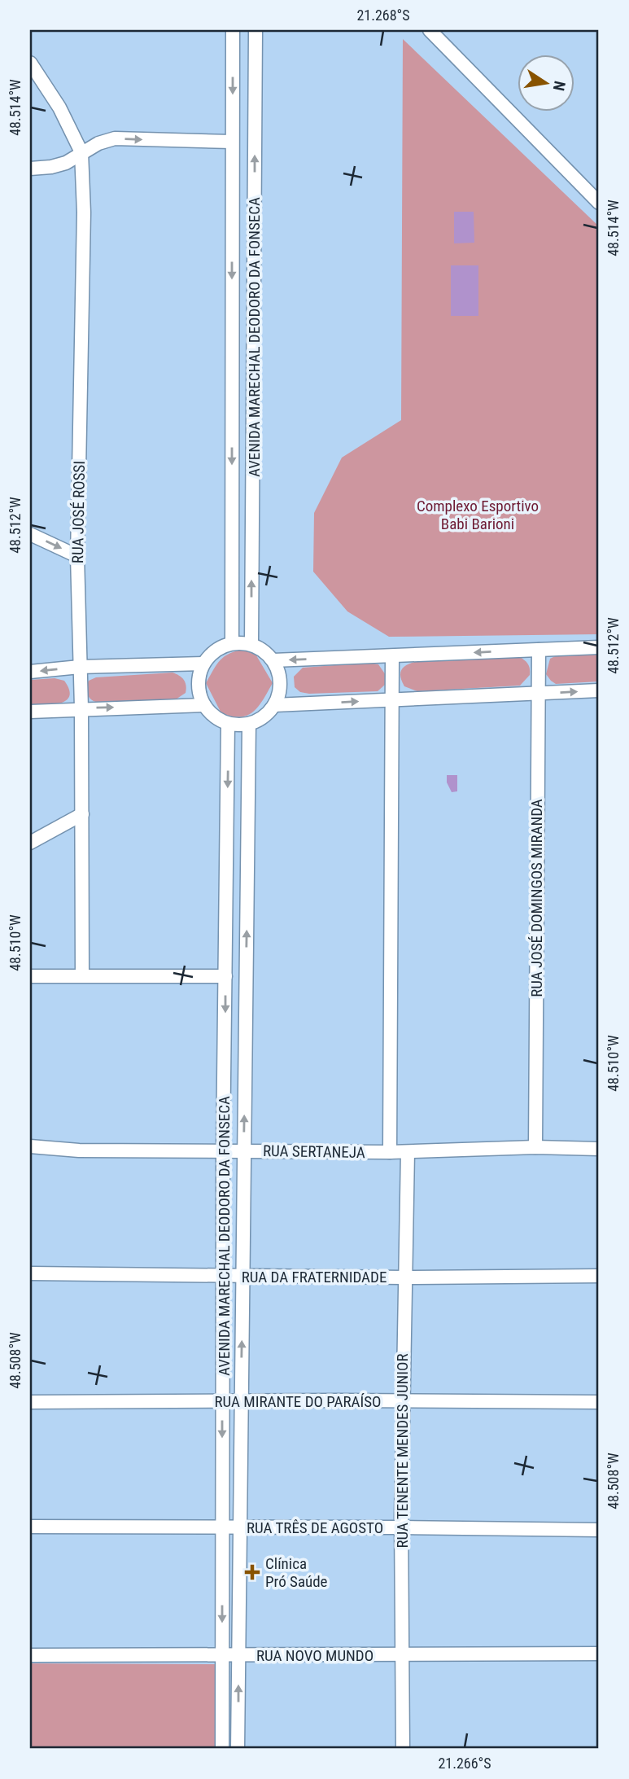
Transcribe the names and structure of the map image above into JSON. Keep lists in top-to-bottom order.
{
  "streets": {
    "street": [
      "AVENIDA MARECHAL DEODORO DA FONSECA",
      "RUA JOSÉ ROSSI",
      "RUA JOSÉ DOMINGOS MIRANDA",
      "RUA SERTANEJA",
      "RUA DA FRATERNIDADE",
      "RUA MIRANTE DO PARAÍSO",
      "RUA TENENTE MENDES JUNIOR",
      "RUA TRÊS DE AGOSTO",
      "RUA NOVO MUNDO"
    ]
  },
  "crossings": [
    ["AVENIDA MARECHAL DEODORO DA FONSECA", "RUA SERTANEJA"],
    ["AVENIDA MARECHAL DEODORO DA FONSECA", "RUA DA FRATERNIDADE"],
    ["AVENIDA MARECHAL DEODORO DA FONSECA", "RUA MIRANTE DO PARAÍSO"],
    ["AVENIDA MARECHAL DEODORO DA FONSECA", "RUA TRÊS DE AGOSTO"],
    ["AVENIDA MARECHAL DEODORO DA FONSECA", "RUA NOVO MUNDO"],
    ["RUA JOSÉ DOMINGOS MIRANDA", "RUA SERTANEJA"],
    ["RUA SERTANEJA", "RUA TENENTE MENDES JUNIOR"],
    ["RUA DA FRATERNIDADE", "RUA TENENTE MENDES JUNIOR"],
    ["RUA MIRANTE DO PARAÍSO", "RUA TENENTE MENDES JUNIOR"],
    ["RUA TENENTE MENDES JUNIOR", "RUA TRÊS DE AGOSTO"],
    ["RUA TENENTE MENDES JUNIOR", "RUA NOVO MUNDO"]
  ],
  "parks": ["Complexo Esportivo Babi Barioni"],
  "places": {
    "health": ["Clínica Pró Saúde"]
  },
  "north": "right",
  "coordinates": [
    "21.268°S",
    "48.514°W",
    "48.512°W",
    "48.510°W",
    "48.508°W",
    "21.266°S"
  ]
}
